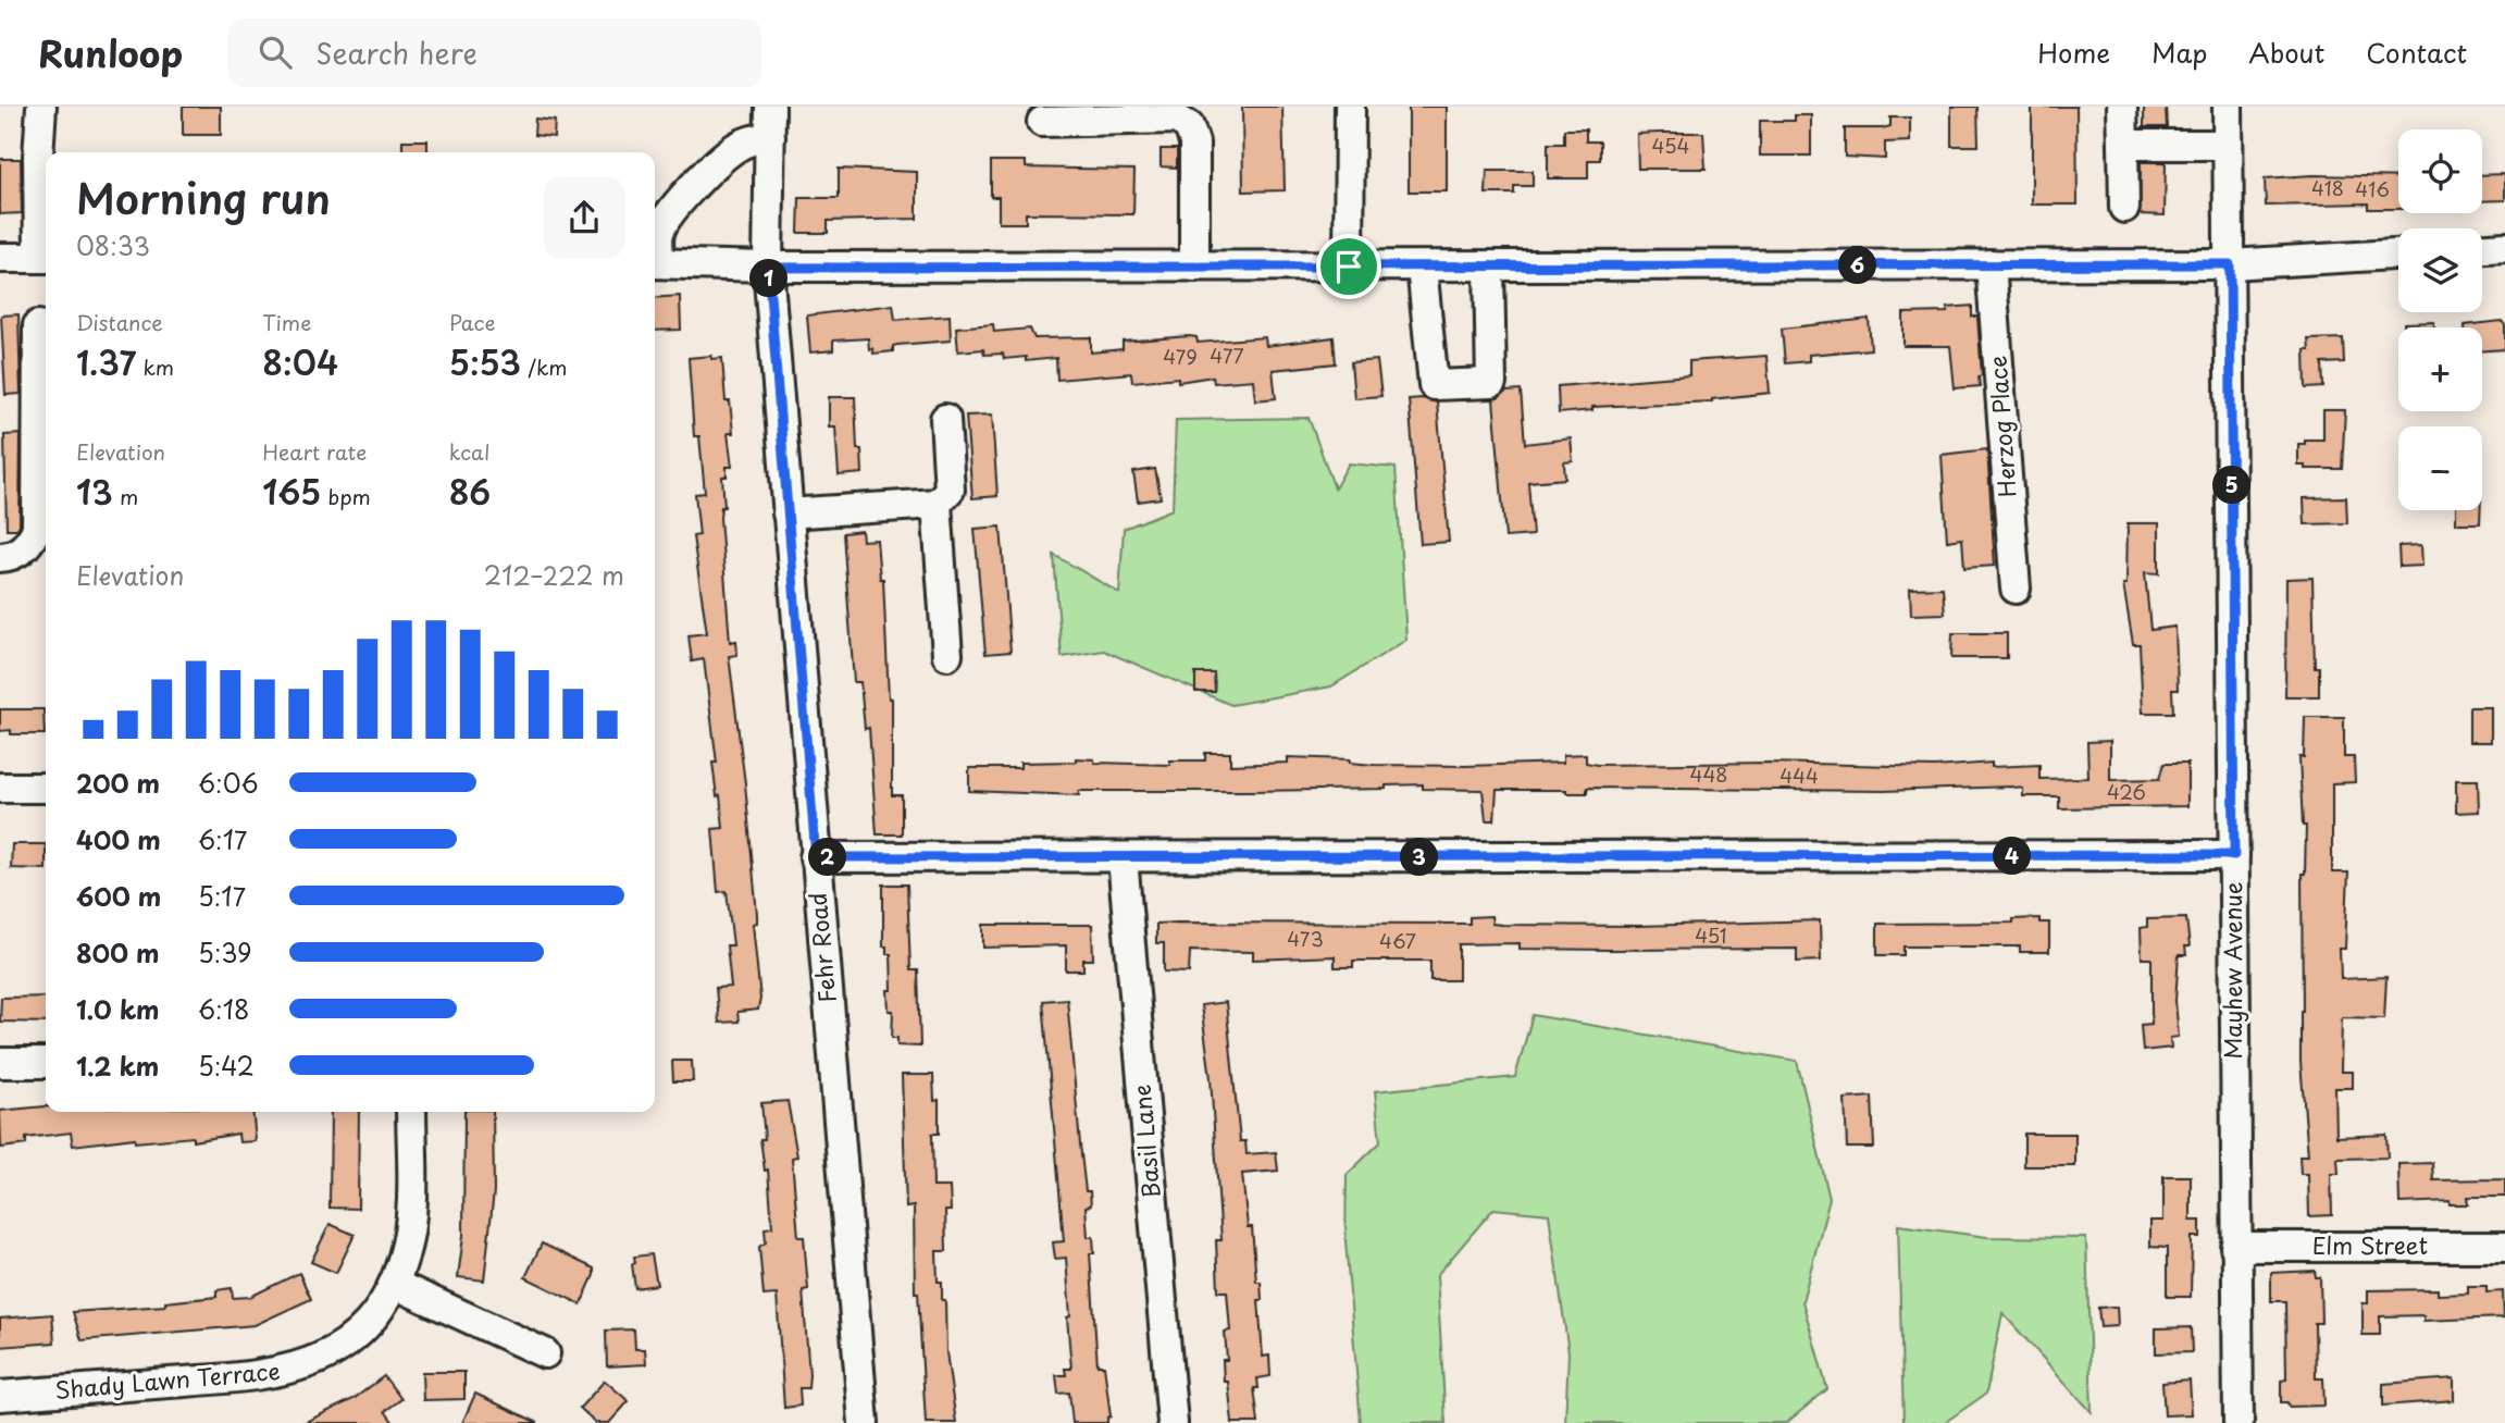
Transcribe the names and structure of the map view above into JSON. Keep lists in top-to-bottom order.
{
  "streets": {
    "street": [
      "Herzog Place",
      "Fehr Road",
      "Mayhew Avenue",
      "Basil Lane",
      "Elm Street",
      "Shady Lawn Terrace"
    ]
  },
  "crossings": [
    ["Mayhew Avenue", "Elm Street"]
  ],
  "house_numbers": [
    "454",
    "418",
    "416",
    "477",
    "479",
    "448",
    "444",
    "426",
    "451",
    "473",
    "467"
  ],
  "page": {
    "header": "Runloop",
    "search": "Search here",
    "nav": [
      "Home",
      "Map",
      "About",
      "Contact"
    ],
    "map_buttons": ["+", "−"],
    "heading": ["Morning run", "08:33"],
    "pins": [
      "6",
      "1",
      "5",
      "4",
      "2",
      "3"
    ],
    "stats": [
      ["Distance", "1.37 km"],
      ["Time", "8:04"],
      ["Pace", "5:53 /km"],
      ["Elevation", "13 m"],
      ["Heart rate", "165 bpm"],
      ["kcal", "86"]
    ],
    "chart": ["Elevation", "212–222 m"],
    "list": [
      {
        "name": "200 m",
        "note": "6:06"
      },
      {
        "name": "400 m",
        "note": "6:17"
      },
      {
        "name": "600 m",
        "note": "5:17"
      },
      {
        "name": "800 m",
        "note": "5:39"
      },
      {
        "name": "1.0 km",
        "note": "6:18"
      },
      {
        "name": "1.2 km",
        "note": "5:42"
      }
    ]
  }
}
